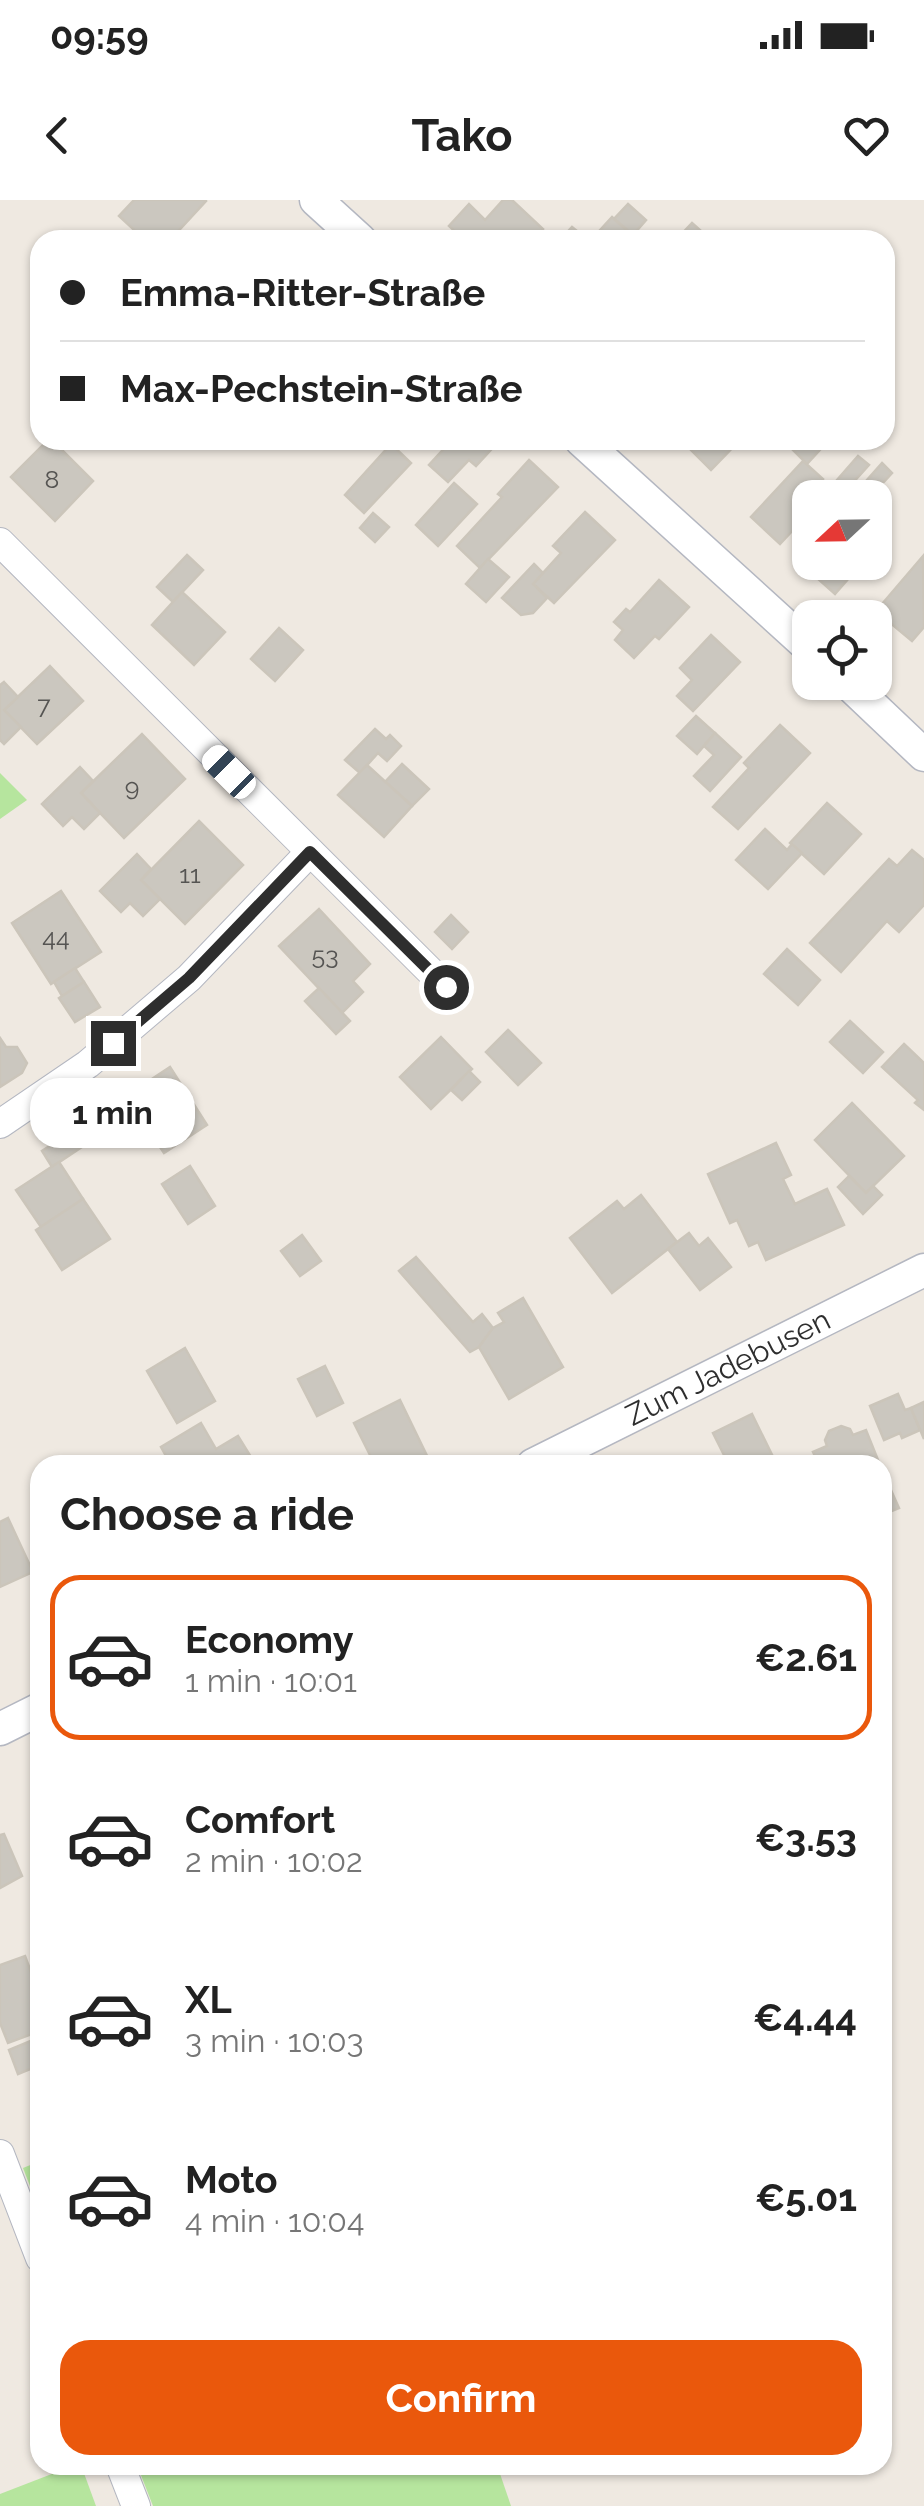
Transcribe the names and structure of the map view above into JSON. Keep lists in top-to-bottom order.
{
  "streets": {
    "street": ["Zum Jadebusen"]
  },
  "house_numbers": [
    "8",
    "7",
    "9",
    "11",
    "44",
    "53"
  ],
  "north": "left",
  "page": {
    "status": "09:59",
    "header": "Tako",
    "banner": ["Emma-Ritter-Straße", "Max-Pechstein-Straße"],
    "bubble": "1 min",
    "heading": "Choose a ride",
    "list": [
      {
        "name": "Economy",
        "note": "1 min · 10:01",
        "value": "€2.61"
      },
      {
        "name": "Comfort",
        "note": "2 min · 10:02",
        "value": "€3.53"
      },
      {
        "name": "XL",
        "note": "3 min · 10:03",
        "value": "€4.44"
      },
      {
        "name": "Moto",
        "note": "4 min · 10:04",
        "value": "€5.01"
      }
    ],
    "buttons": "Confirm"
  }
}
